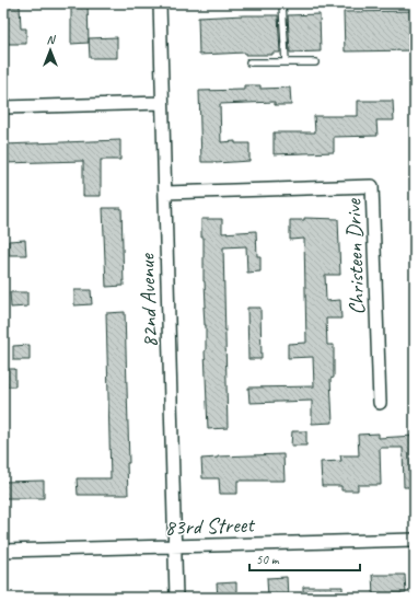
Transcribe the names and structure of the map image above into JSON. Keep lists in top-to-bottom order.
{
  "streets": {
    "street": ["Christeen Drive", "82nd Avenue", "83rd Street"]
  },
  "crossings": [
    ["Christeen Drive", "82nd Avenue"],
    ["82nd Avenue", "83rd Street"]
  ],
  "scale_bar": "50 m",
  "north": "top"
}
